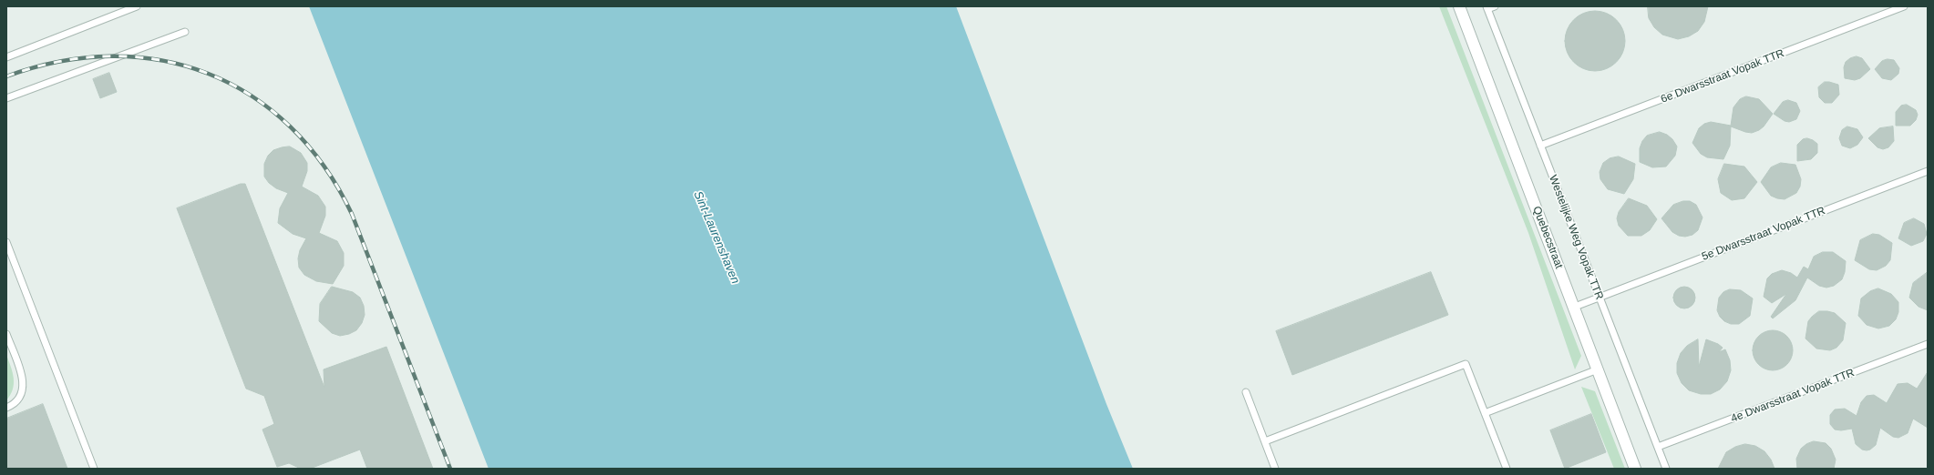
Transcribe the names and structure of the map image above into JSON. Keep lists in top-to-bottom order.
{
  "streets": {
    "street": ["Quebecstraat"],
    "lane": [
      "6e Dwarsstraat Vopak TTR",
      "5e Dwarsstraat Vopak TTR",
      "Westelijke Weg Vopak TTR",
      "4e Dwarsstraat Vopak TTR"
    ]
  },
  "crossings": [
    ["6e Dwarsstraat Vopak TTR", "Westelijke Weg Vopak TTR"],
    ["5e Dwarsstraat Vopak TTR", "Quebecstraat"],
    ["5e Dwarsstraat Vopak TTR", "Westelijke Weg Vopak TTR"],
    ["Westelijke Weg Vopak TTR", "4e Dwarsstraat Vopak TTR"]
  ],
  "water": ["Sint-Laurenshaven"]
}
